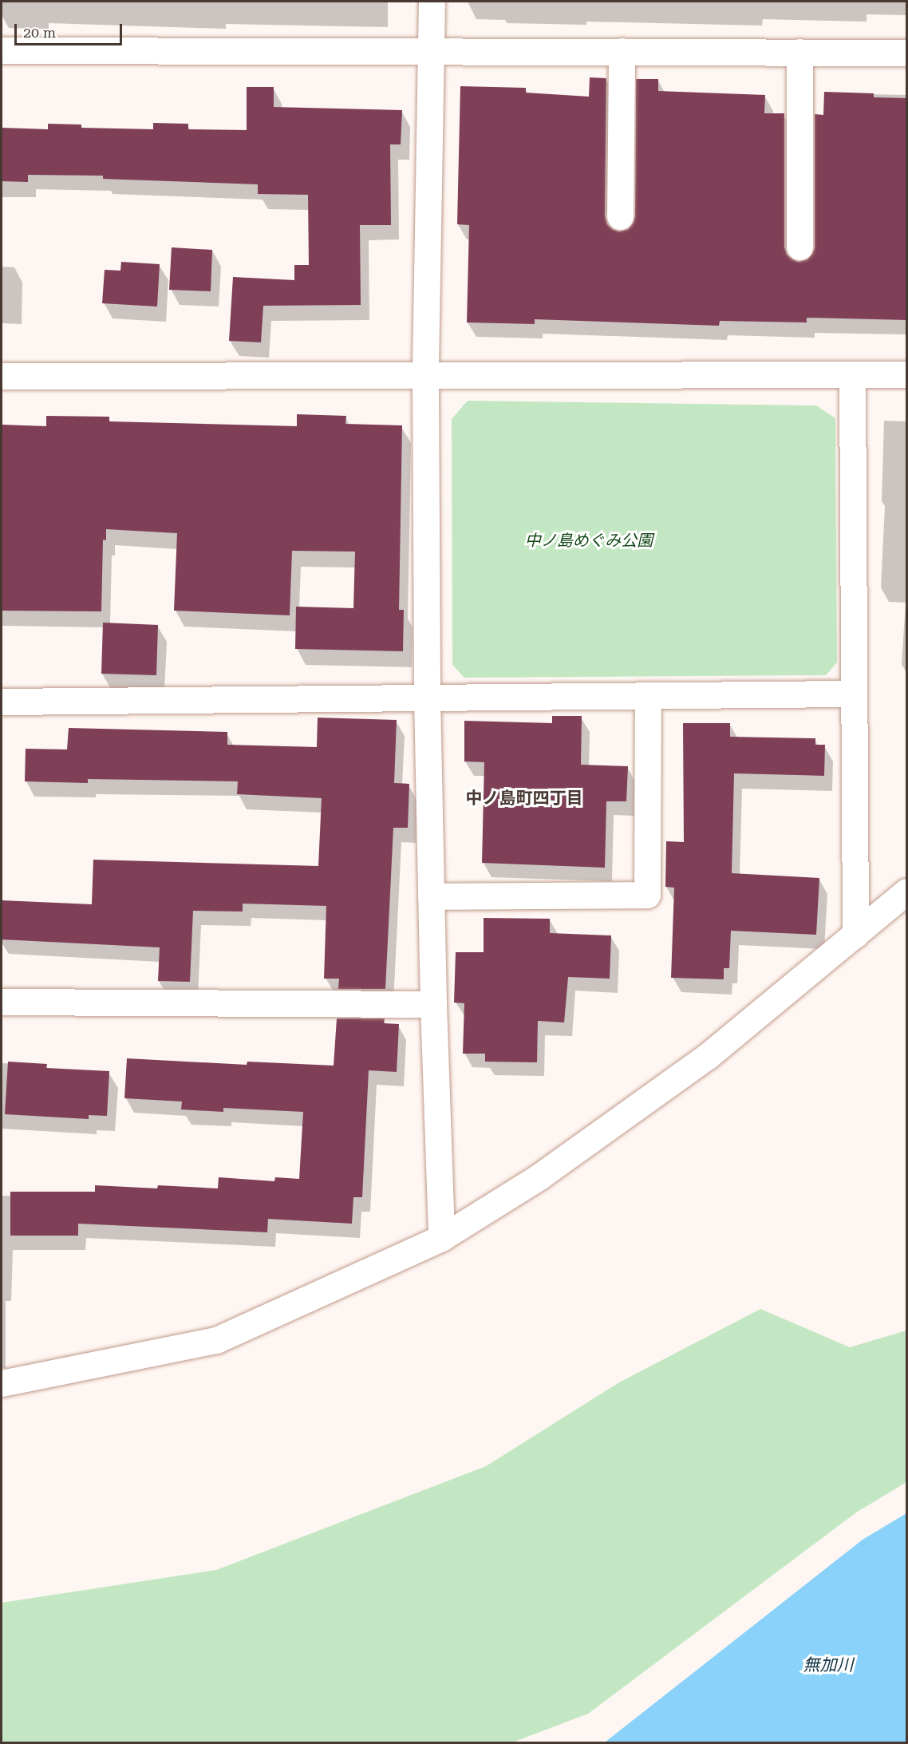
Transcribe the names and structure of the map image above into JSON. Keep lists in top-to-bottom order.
{
  "districts": ["中ノ島町四丁目"],
  "water": ["無加川"],
  "parks": ["中ノ島めぐみ公園"],
  "scale_bar": "20 m"
}
